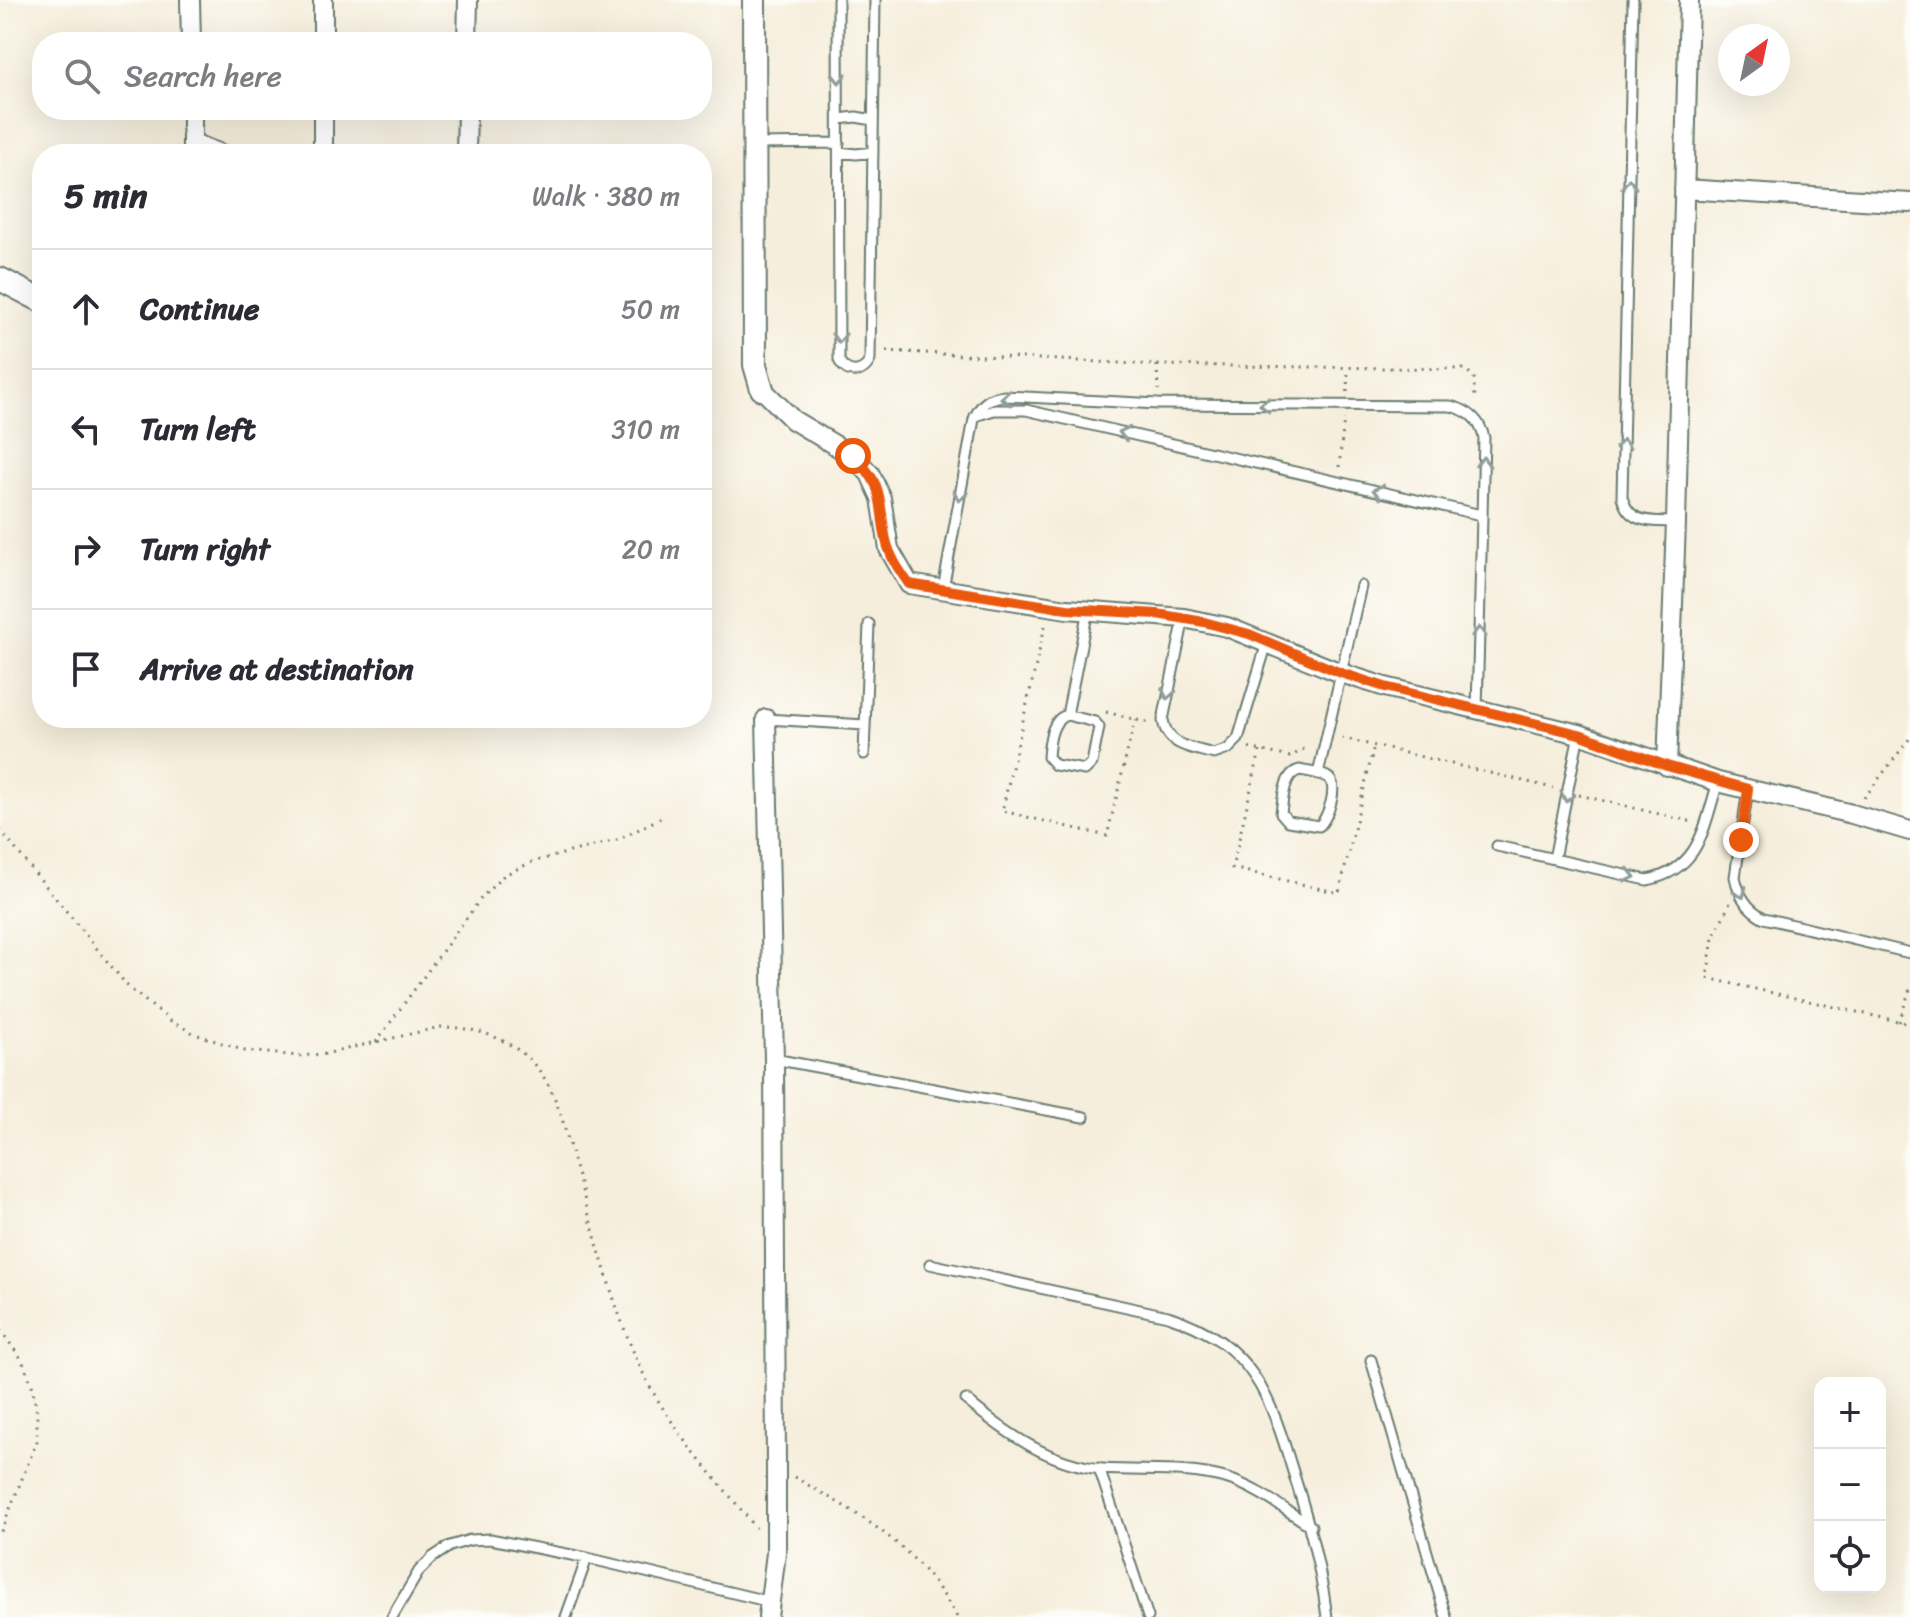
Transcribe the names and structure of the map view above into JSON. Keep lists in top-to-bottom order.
{
  "north": "top right",
  "page": {
    "search": "Search here",
    "heading": ["5 min", "Walk · 380 m"],
    "list": [
      ["Continue", "50 m"],
      ["Turn left", "310 m"],
      ["Turn right", "20 m"],
      "Arrive at destination"
    ],
    "map_buttons": ["+", "−"]
  }
}
